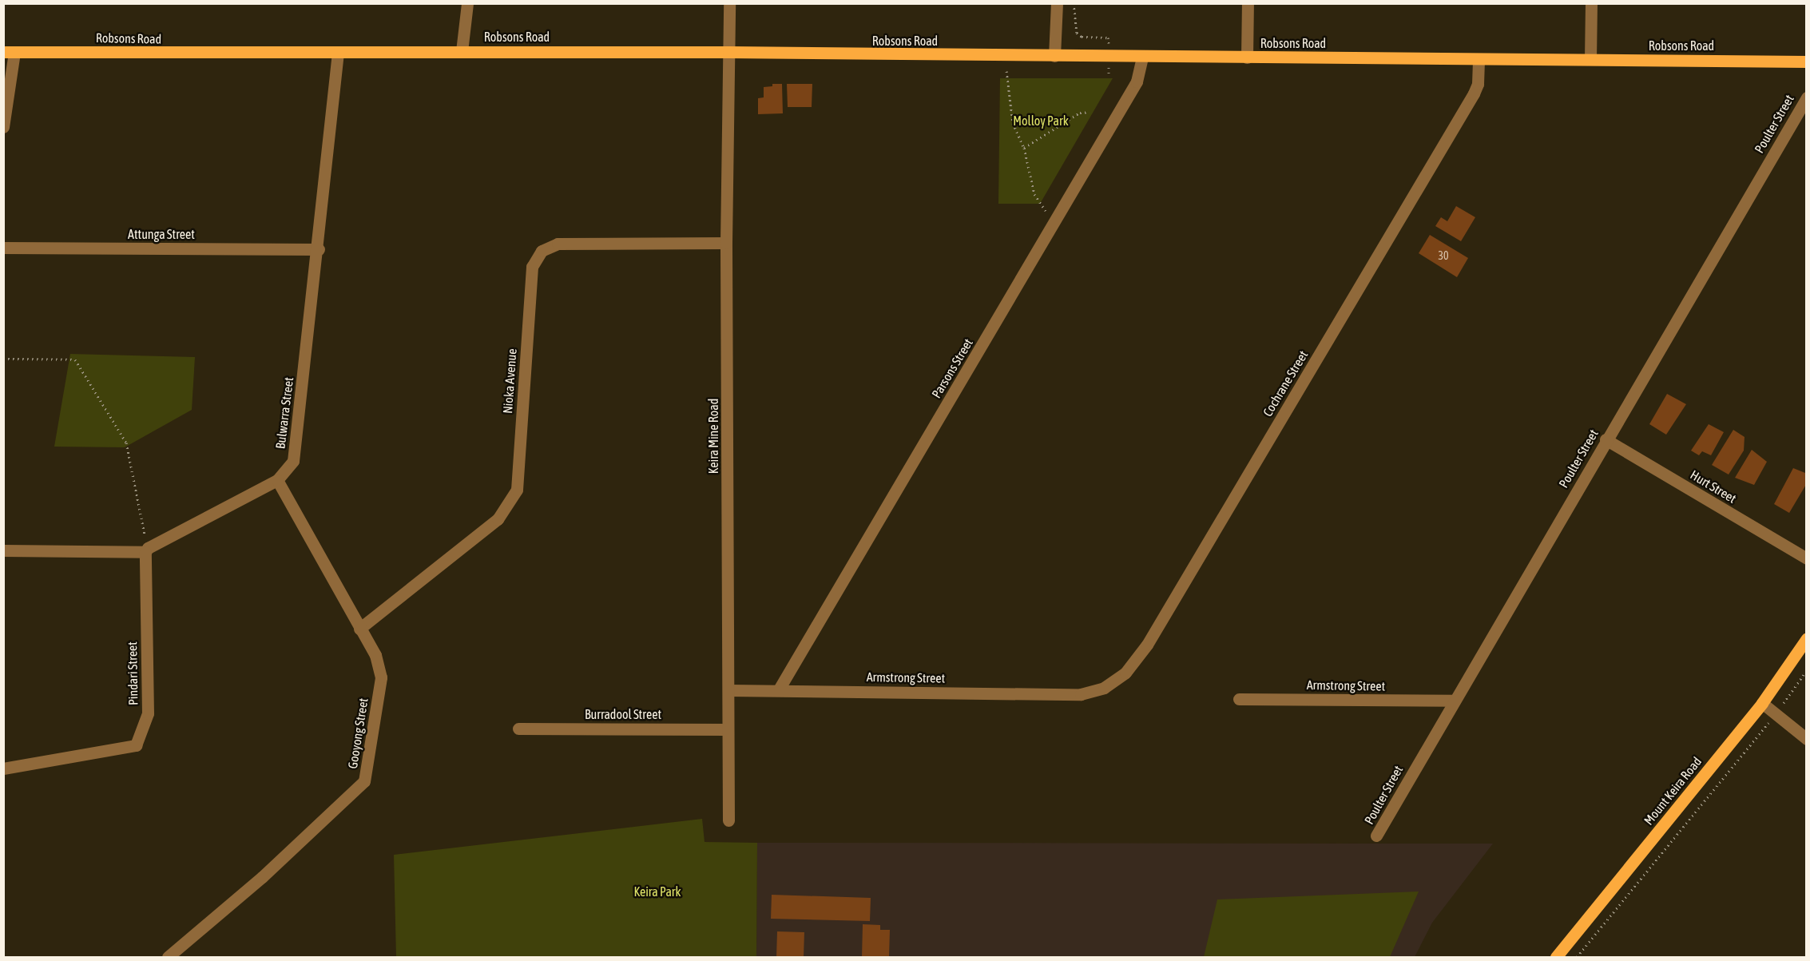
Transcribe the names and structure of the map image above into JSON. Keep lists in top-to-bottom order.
{
  "streets": {
    "main road": ["Robsons Road", "Mount Keira Road"],
    "street": [
      "Poulter Street",
      "Attunga Street",
      "Parsons Street",
      "Nioka Avenue",
      "Cochrane Street",
      "Bulwarra Street",
      "Keira Mine Road",
      "Hurt Street",
      "Pindari Street",
      "Armstrong Street",
      "Burradool Street",
      "Gooyong Street"
    ]
  },
  "crossings": [
    ["Robsons Road", "Parsons Street"],
    ["Robsons Road", "Cochrane Street"],
    ["Robsons Road", "Bulwarra Street"],
    ["Robsons Road", "Keira Mine Road"],
    ["Poulter Street", "Hurt Street"],
    ["Poulter Street", "Armstrong Street"],
    ["Attunga Street", "Bulwarra Street"],
    ["Parsons Street", "Armstrong Street"],
    ["Nioka Avenue", "Keira Mine Road"],
    ["Nioka Avenue", "Gooyong Street"],
    ["Cochrane Street", "Armstrong Street"],
    ["Bulwarra Street", "Pindari Street"],
    ["Bulwarra Street", "Gooyong Street"],
    ["Keira Mine Road", "Armstrong Street"],
    ["Keira Mine Road", "Burradool Street"]
  ],
  "parks": ["Molloy Park", "Keira Park"],
  "house_numbers": ["30"]
}
